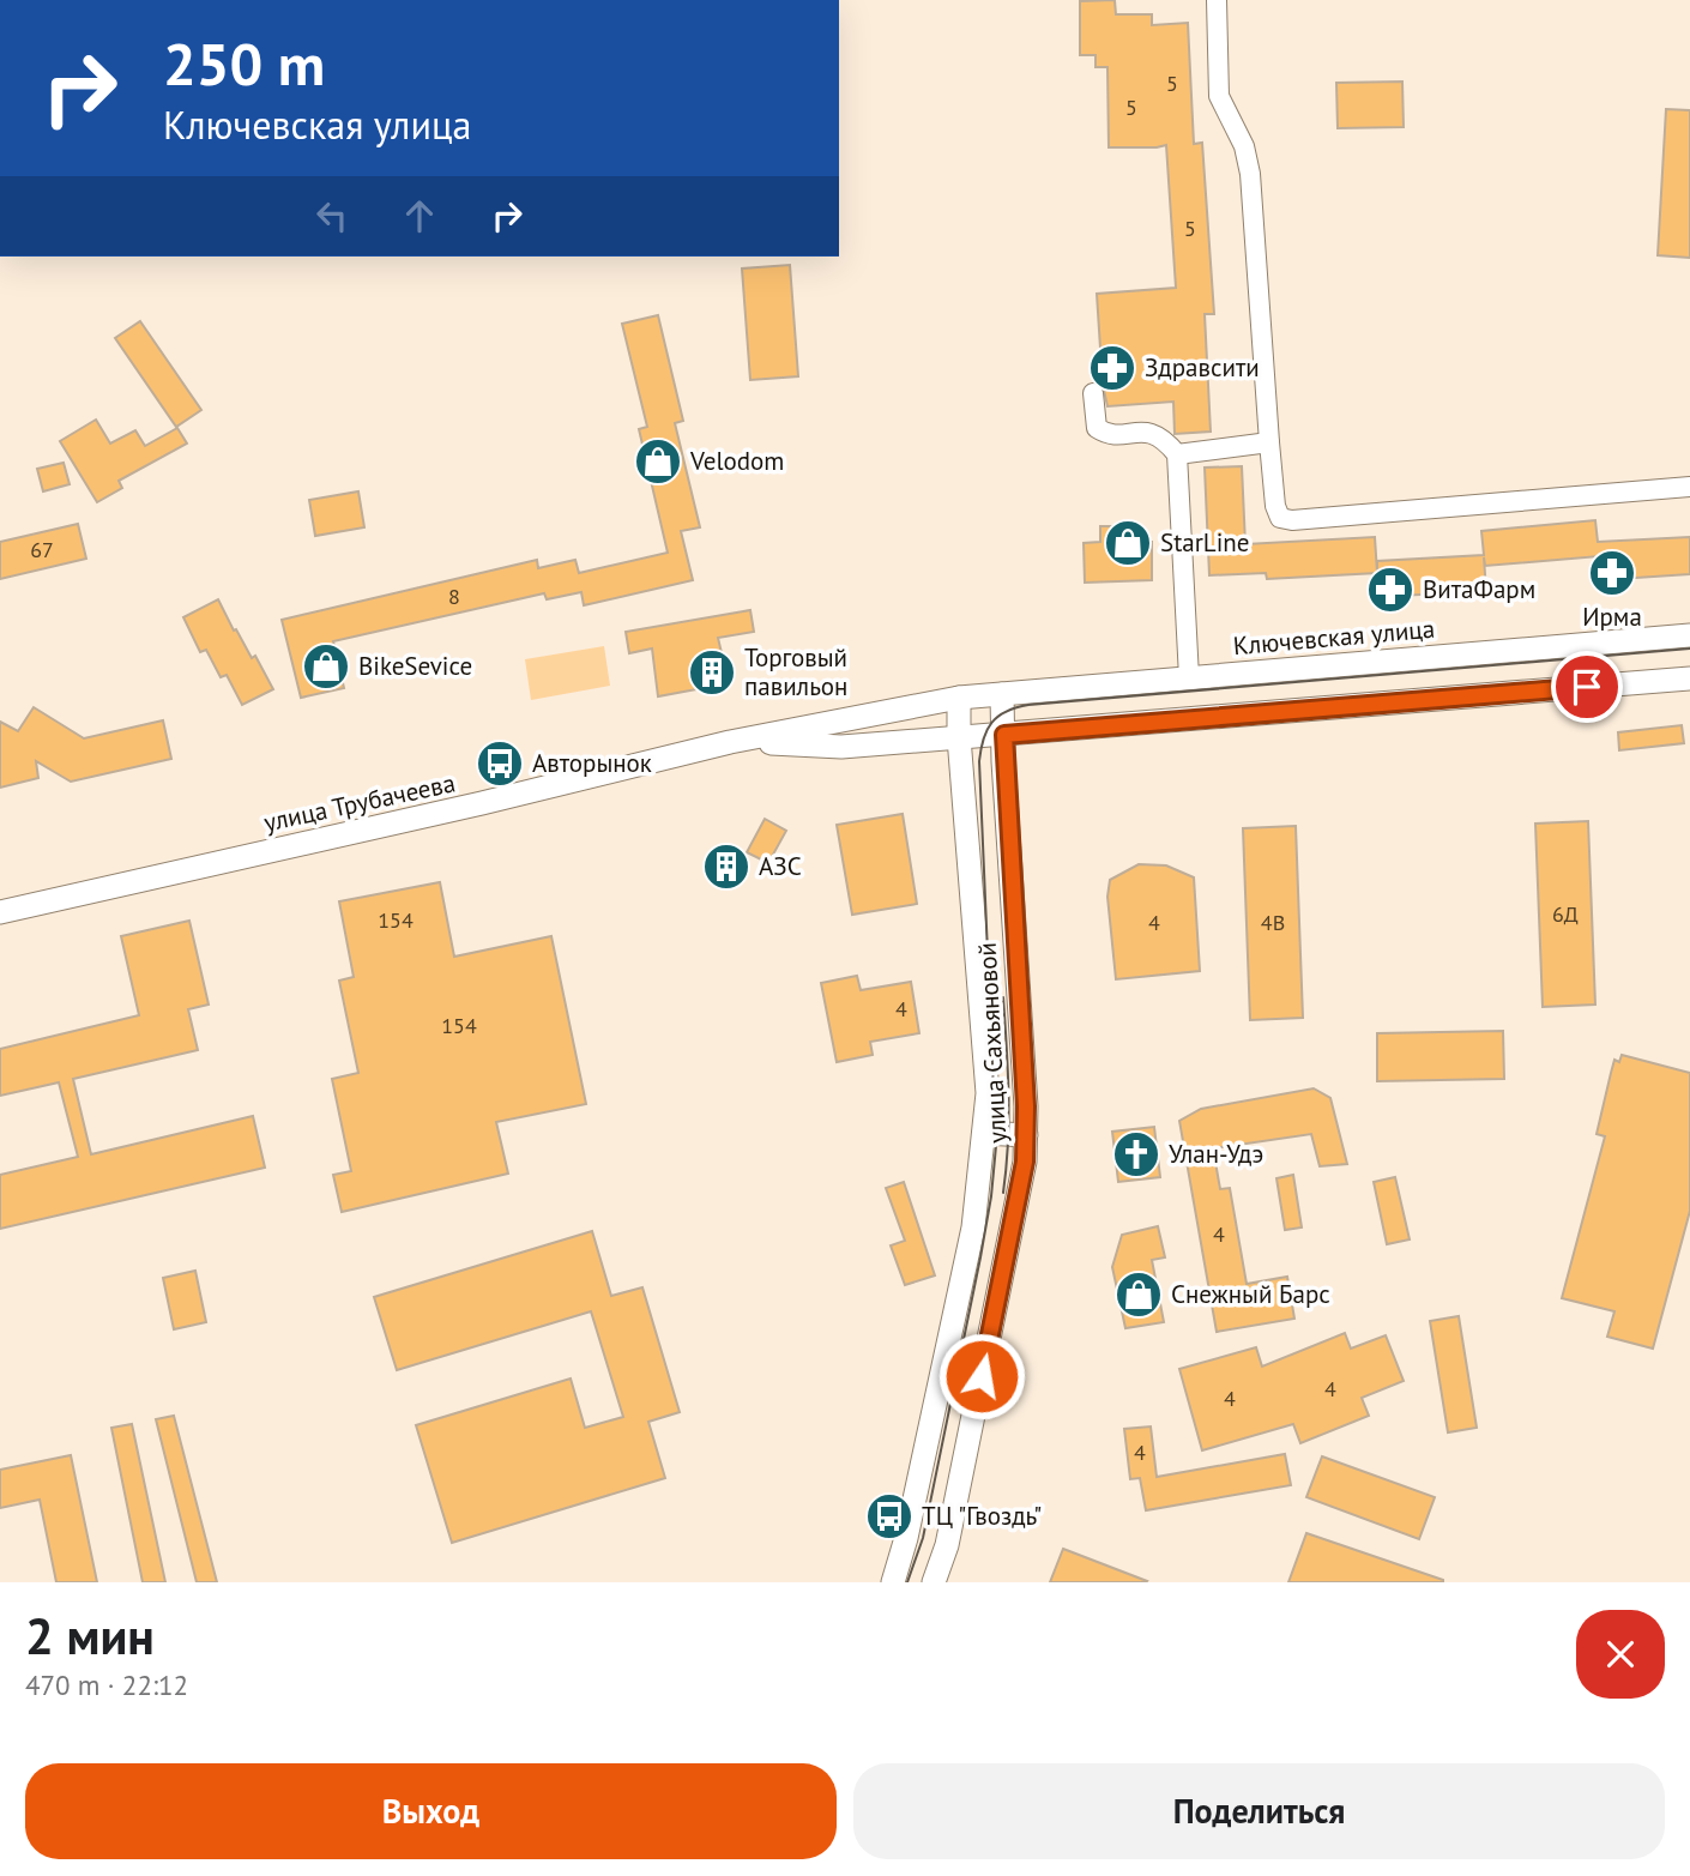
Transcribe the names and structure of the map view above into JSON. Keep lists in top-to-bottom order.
{
  "streets": {
    "main road": ["Ключевская улица", "улица Трубачеева", "улица Сахьяновой"]
  },
  "crossings": [
    ["Ключевская улица", "улица Трубачеева"],
    ["Ключевская улица", "улица Сахьяновой"],
    ["улица Трубачеева", "улица Сахьяновой"]
  ],
  "places": {
    "pharmacy": ["Здравсити", "Ирма", "ВитаФарм"],
    "shop": [
      "Velodom",
      "StarLine",
      "BikeSevice",
      "Снежный Барс"
    ],
    "building": ["Торговый павильон", "АЗС"],
    "bus stop": ["Авторынок", "ТЦ \"Гвоздь\""],
    "church": ["Улан-Удэ"]
  },
  "house_numbers": [
    "5",
    "5",
    "5",
    "67",
    "8",
    "6Д",
    "154",
    "4",
    "4В",
    "4",
    "154",
    "4",
    "4",
    "4",
    "4"
  ],
  "page": {
    "turn": ["250 m", "Ключевская улица"],
    "heading": ["2 мин", "470 m · 22:12"],
    "buttons": ["Выход", "Поделиться"]
  }
}
